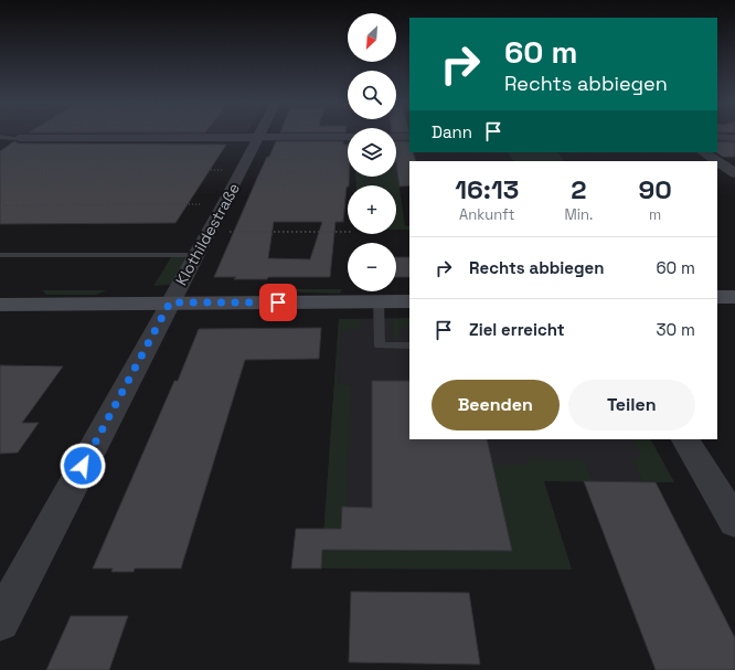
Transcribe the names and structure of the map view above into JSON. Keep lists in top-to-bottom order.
{
  "streets": {
    "street": ["Klothildestraße"]
  },
  "north": "bottom left",
  "page": {
    "map_buttons": ["+", "−"],
    "turn": ["60 m", "Rechts abbiegen"],
    "then": "Dann",
    "eta": [
      "16:13",
      "Ankunft",
      "2",
      "Min.",
      "90",
      "m"
    ],
    "list": [
      {
        "name": "Rechts abbiegen",
        "value": "60 m"
      },
      {
        "name": "Ziel erreicht",
        "value": "30 m"
      }
    ],
    "buttons": ["Beenden", "Teilen"]
  }
}
